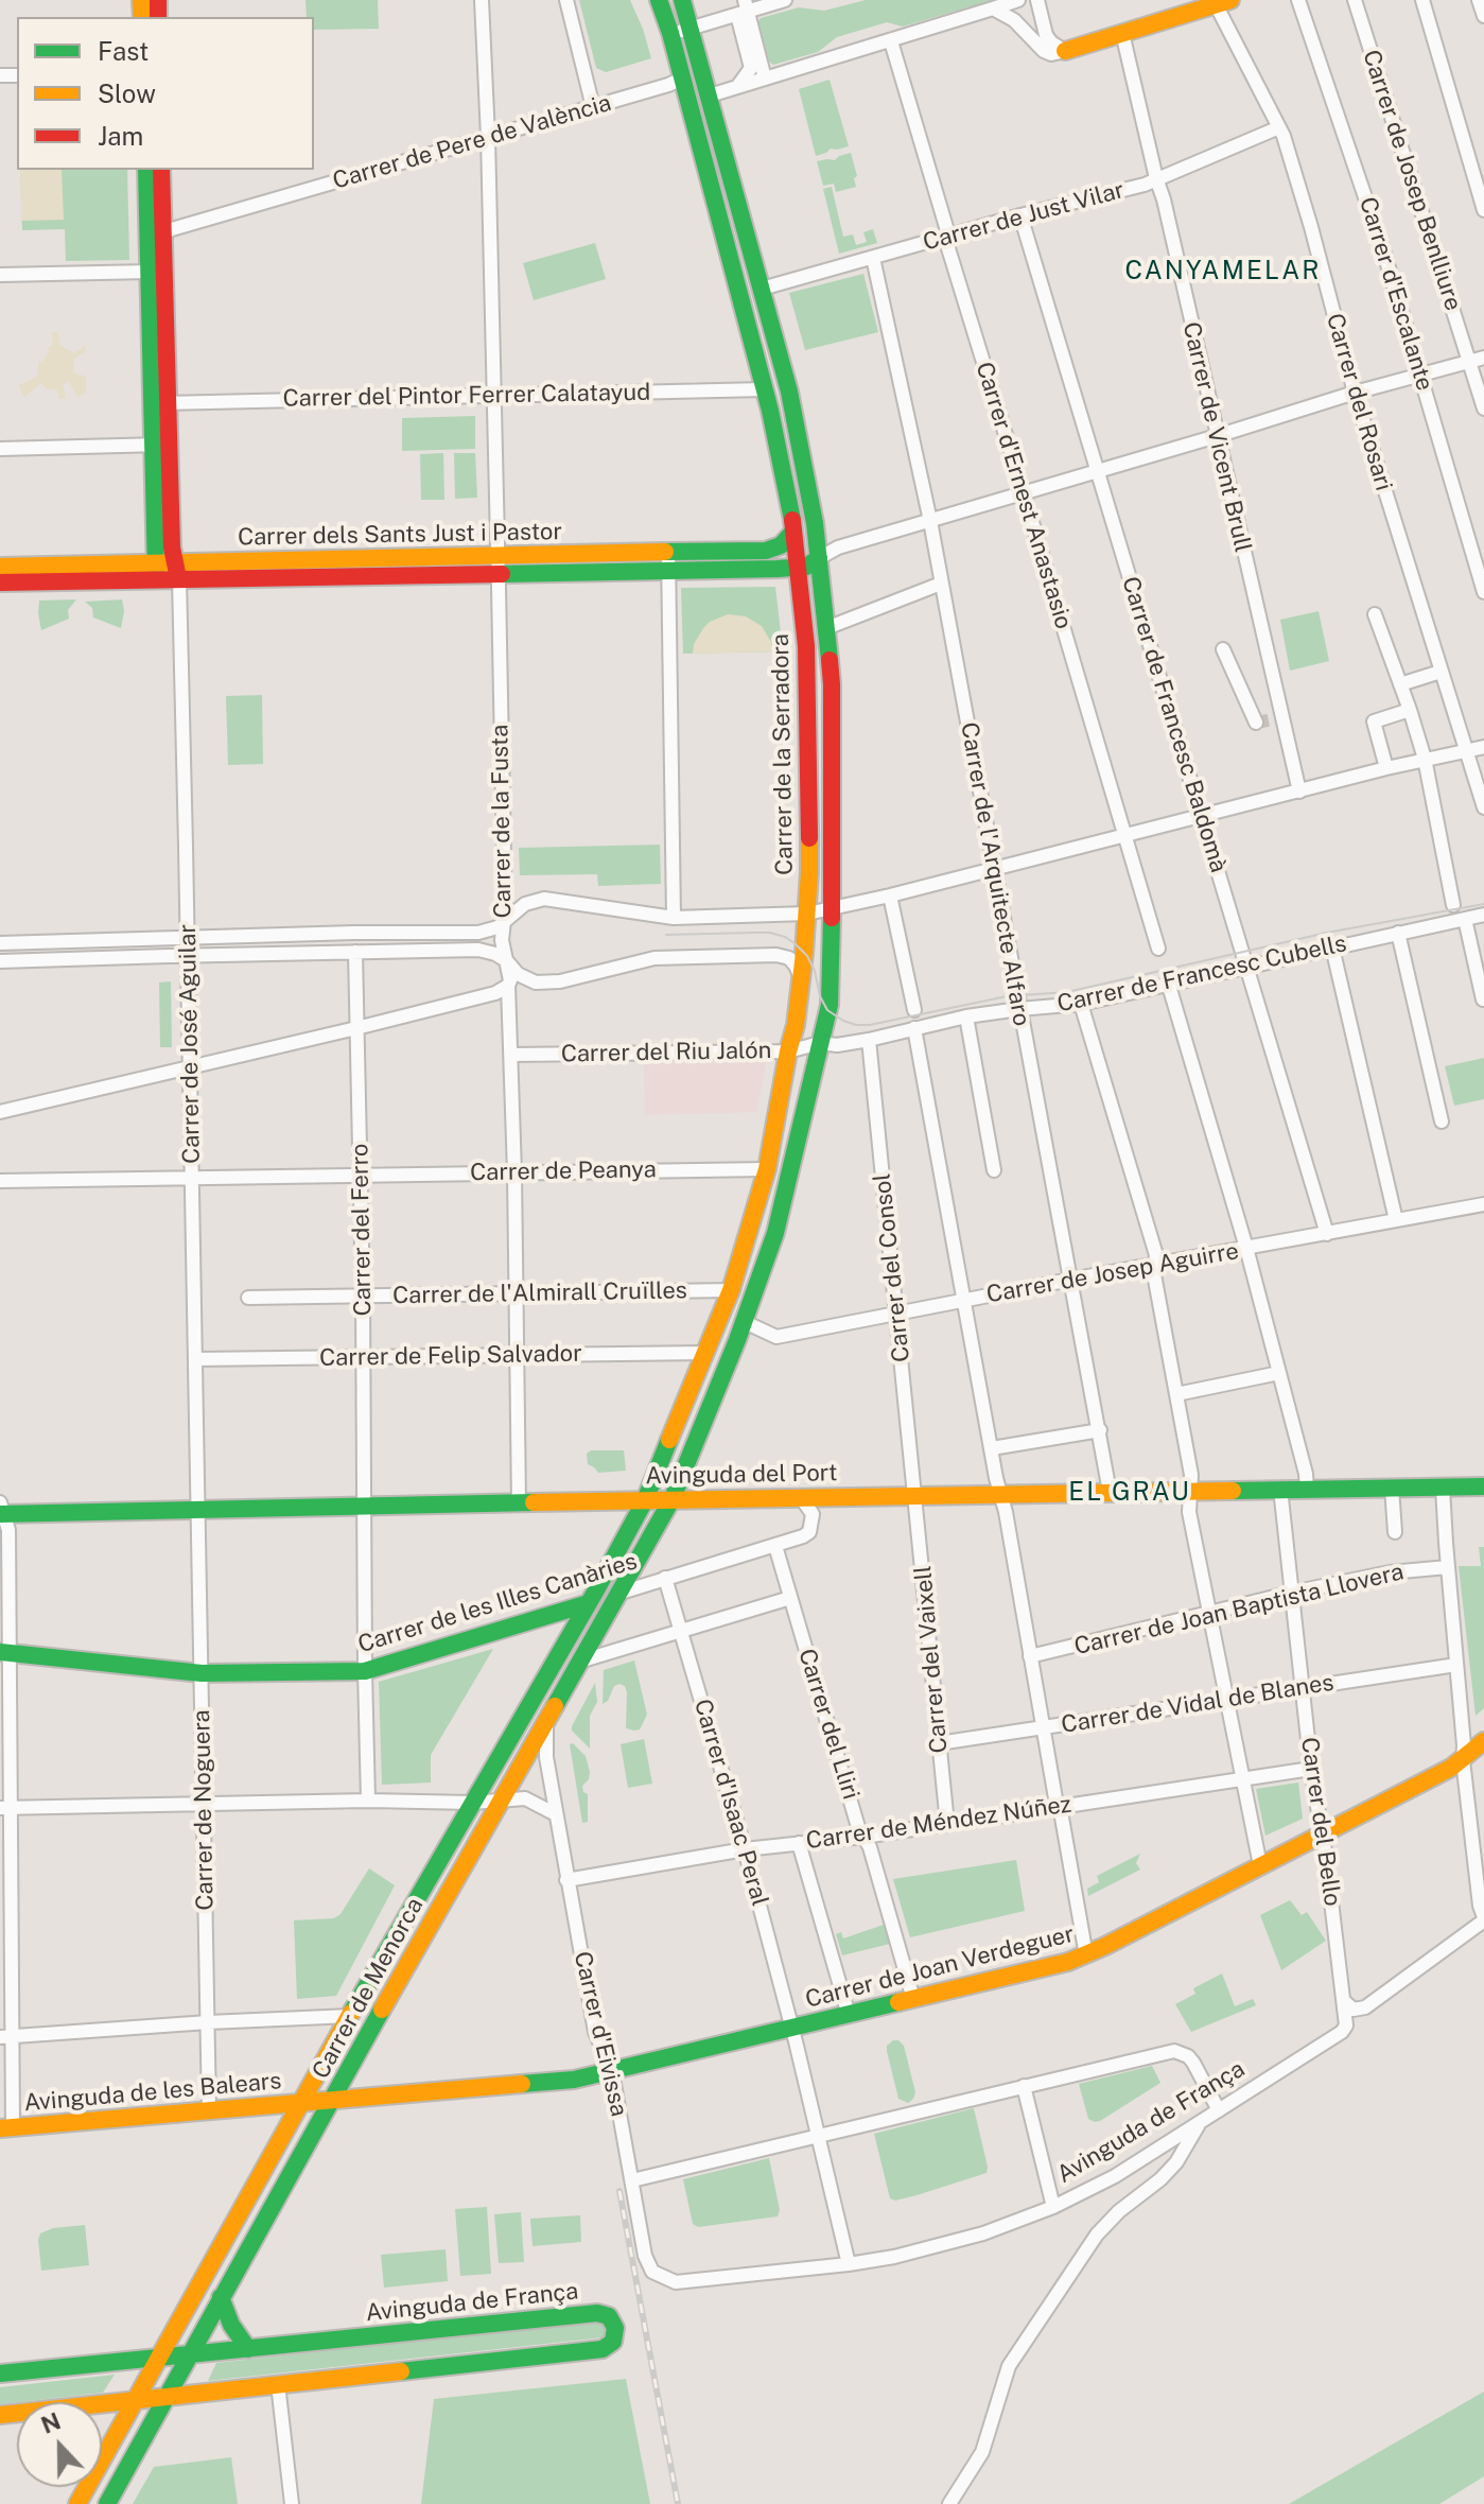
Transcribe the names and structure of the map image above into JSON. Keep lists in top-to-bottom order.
{
  "streets": {
    "main road": [
      "Carrer dels Sants Just i Pastor",
      "Carrer de la Serradora",
      "Avinguda del Port",
      "Carrer de les Illes Canàries",
      "Carrer de Joan Verdeguer",
      "Carrer de Menorca",
      "Avinguda de les Balears",
      "Avinguda de França"
    ],
    "street": [
      "Carrer de Pere de València",
      "Carrer de Josep Benlliure",
      "Carrer de Just Vilar",
      "Carrer d'Escalante",
      "Carrer del Pintor Ferrer Calatayud",
      "Carrer del Rosari",
      "Carrer de Vicent Brull",
      "Carrer d'Ernest Anastasio",
      "Carrer de Francesc Baldomà",
      "Carrer de la Fusta",
      "Carrer de l'Arquitecte Alfaro",
      "Carrer de Francesc Cubells",
      "Carrer de José Aguilar",
      "Carrer del Riu Jalón",
      "Carrer de Peanya",
      "Carrer del Ferro",
      "Carrer del Consol",
      "Carrer de Josep Aguirre",
      "Carrer de l'Almirall Cruïlles",
      "Carrer de Felip Salvador",
      "Carrer de Joan Baptista Llovera",
      "Carrer del Vaixell",
      "Carrer de Vidal de Blanes",
      "Carrer del Lliri",
      "Carrer d'Isaac Peral",
      "Carrer de Noguera",
      "Carrer del Bello",
      "Carrer de Méndez Núñez",
      "Carrer d'Eivissa"
    ]
  },
  "crossings": [
    ["Carrer de Pere de València", "Carrer de la Serradora"],
    ["Carrer de Pere de València", "Carrer de la Fusta"],
    ["Carrer de Just Vilar", "Carrer del Rosari"],
    ["Carrer de Just Vilar", "Carrer de Vicent Brull"],
    ["Carrer de Just Vilar", "Carrer d'Ernest Anastasio"],
    ["Carrer de Just Vilar", "Carrer de Francesc Baldomà"],
    ["Carrer de Just Vilar", "Carrer de la Serradora"],
    ["Carrer de Just Vilar", "Carrer de l'Arquitecte Alfaro"],
    ["Carrer del Pintor Ferrer Calatayud", "Carrer de la Serradora"],
    ["Carrer del Pintor Ferrer Calatayud", "Carrer de la Fusta"],
    ["Carrer dels Sants Just i Pastor", "Carrer de la Serradora"],
    ["Carrer dels Sants Just i Pastor", "Carrer de la Fusta"],
    ["Carrer dels Sants Just i Pastor", "Carrer de José Aguilar"],
    ["Carrer de Francesc Baldomà", "Carrer de Francesc Cubells"],
    ["Carrer de Francesc Baldomà", "Carrer de Josep Aguirre"],
    ["Carrer de la Serradora", "Carrer de Francesc Cubells"],
    ["Carrer de la Serradora", "Carrer del Riu Jalón"],
    ["Carrer de la Serradora", "Carrer de Peanya"],
    ["Carrer de la Serradora", "Carrer de Josep Aguirre"],
    ["Carrer de la Serradora", "Carrer de l'Almirall Cruïlles"],
    ["Carrer de la Serradora", "Carrer de Felip Salvador"],
    ["Carrer de la Serradora", "Avinguda del Port"],
    ["Carrer de la Serradora", "Carrer de Menorca"],
    ["Carrer de la Fusta", "Carrer del Riu Jalón"],
    ["Carrer de la Fusta", "Carrer de Peanya"],
    ["Carrer de la Fusta", "Carrer de l'Almirall Cruïlles"],
    ["Carrer de la Fusta", "Carrer de Felip Salvador"],
    ["Carrer de la Fusta", "Avinguda del Port"],
    ["Carrer de l'Arquitecte Alfaro", "Carrer de Francesc Cubells"],
    ["Carrer de l'Arquitecte Alfaro", "Carrer de Josep Aguirre"],
    ["Carrer de l'Arquitecte Alfaro", "Avinguda del Port"],
    ["Carrer de Francesc Cubells", "Carrer del Riu Jalón"],
    ["Carrer de Francesc Cubells", "Carrer del Consol"],
    ["Carrer de José Aguilar", "Carrer de Peanya"],
    ["Carrer de José Aguilar", "Carrer de Felip Salvador"],
    ["Carrer de José Aguilar", "Avinguda del Port"],
    ["Carrer de José Aguilar", "Carrer de Noguera"],
    ["Carrer de Peanya", "Carrer del Ferro"],
    ["Carrer del Ferro", "Carrer de l'Almirall Cruïlles"],
    ["Carrer del Ferro", "Carrer de Felip Salvador"],
    ["Carrer del Ferro", "Avinguda del Port"],
    ["Carrer del Ferro", "Carrer de les Illes Canàries"],
    ["Carrer del Consol", "Carrer de Josep Aguirre"],
    ["Carrer del Consol", "Avinguda del Port"],
    ["Carrer del Consol", "Carrer del Vaixell"],
    ["Avinguda del Port", "Carrer de les Illes Canàries"],
    ["Avinguda del Port", "Carrer del Vaixell"],
    ["Avinguda del Port", "Carrer de Noguera"],
    ["Avinguda del Port", "Carrer del Bello"],
    ["Avinguda del Port", "Carrer de Menorca"],
    ["Carrer de les Illes Canàries", "Carrer del Lliri"],
    ["Carrer de les Illes Canàries", "Carrer d'Isaac Peral"],
    ["Carrer de les Illes Canàries", "Carrer de Noguera"],
    ["Carrer de les Illes Canàries", "Carrer de Menorca"],
    ["Carrer de Joan Baptista Llovera", "Carrer del Bello"],
    ["Carrer del Vaixell", "Carrer de Vidal de Blanes"],
    ["Carrer del Vaixell", "Carrer de Méndez Núñez"],
    ["Carrer de Vidal de Blanes", "Carrer del Bello"],
    ["Carrer del Lliri", "Carrer de Méndez Núñez"],
    ["Carrer del Lliri", "Carrer de Joan Verdeguer"],
    ["Carrer d'Isaac Peral", "Carrer de Méndez Núñez"],
    ["Carrer d'Isaac Peral", "Carrer de Joan Verdeguer"],
    ["Carrer d'Isaac Peral", "Avinguda de França"],
    ["Carrer de Noguera", "Avinguda de les Balears"],
    ["Carrer del Bello", "Carrer de Méndez Núñez"],
    ["Carrer del Bello", "Carrer de Joan Verdeguer"],
    ["Carrer del Bello", "Avinguda de França"],
    ["Carrer de Méndez Núñez", "Carrer d'Eivissa"],
    ["Carrer de Joan Verdeguer", "Carrer d'Eivissa"],
    ["Carrer de Joan Verdeguer", "Avinguda de les Balears"],
    ["Carrer de Menorca", "Carrer d'Eivissa"],
    ["Carrer de Menorca", "Avinguda de les Balears"],
    ["Carrer de Menorca", "Avinguda de França"],
    ["Carrer d'Eivissa", "Avinguda de les Balears"],
    ["Carrer d'Eivissa", "Avinguda de França"]
  ],
  "districts": ["CANYAMELAR", "EL GRAU"],
  "legend": ["Fast", "Slow", "Jam"],
  "north": "top"
}
